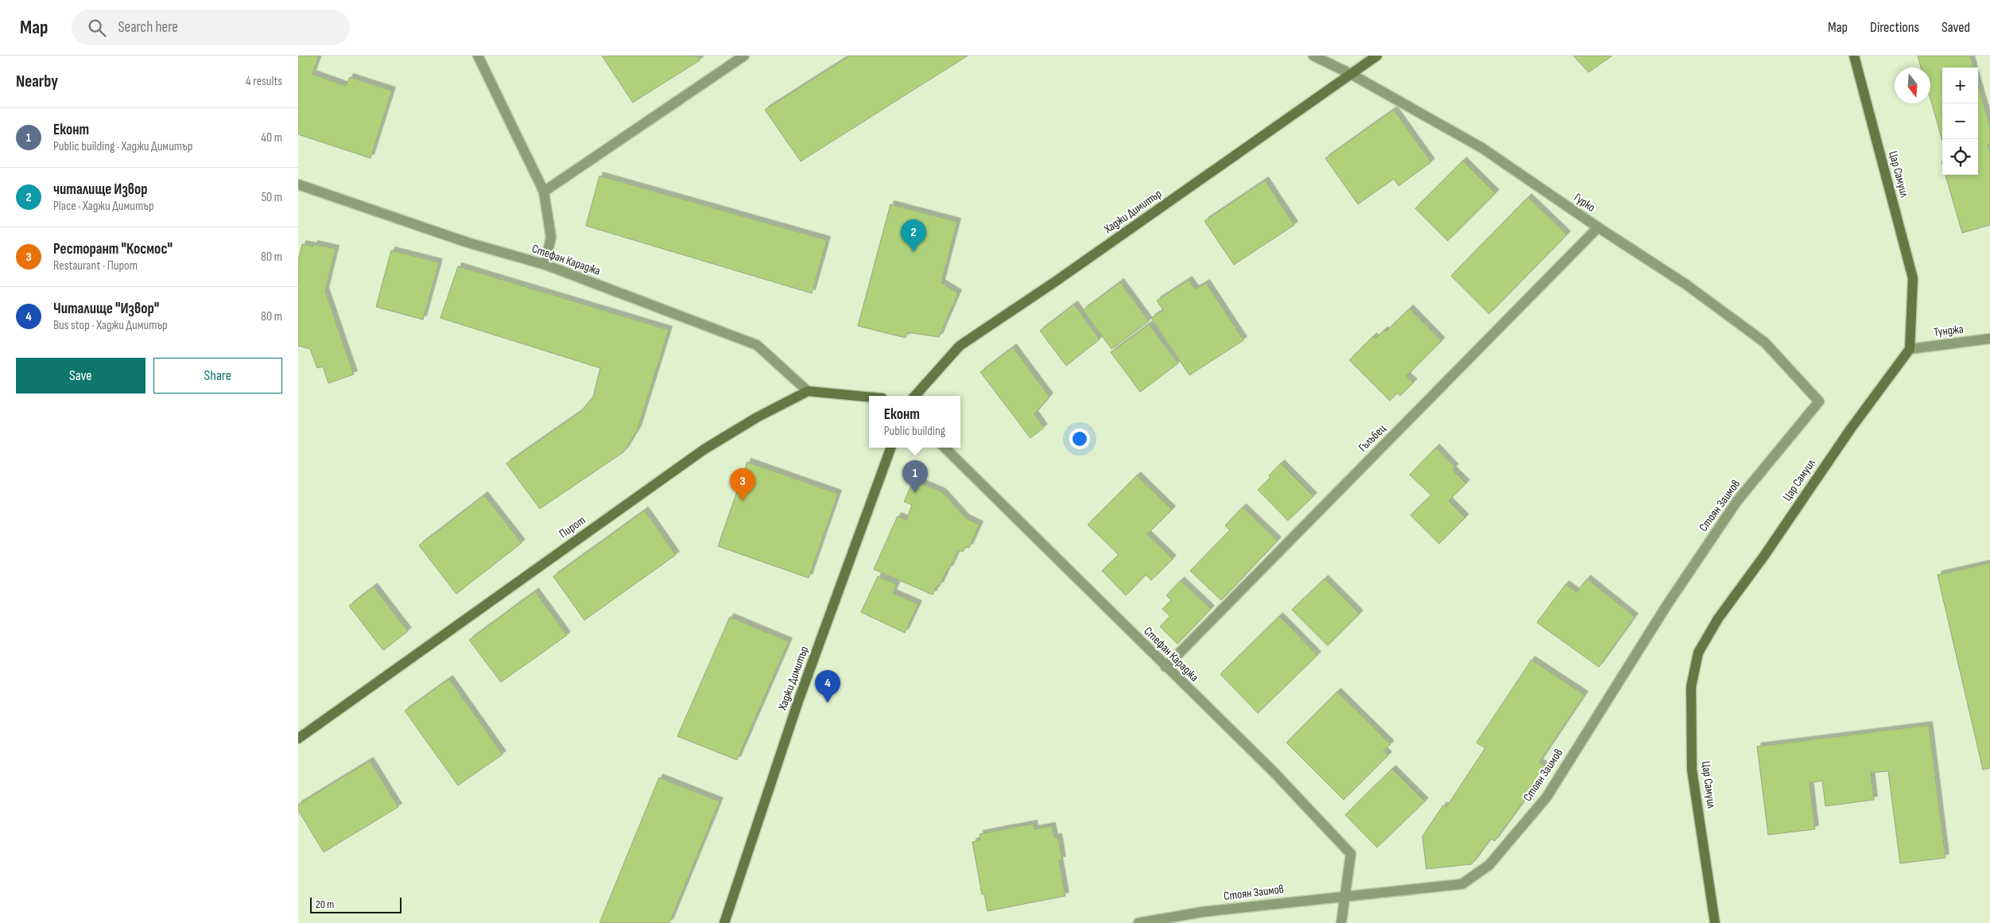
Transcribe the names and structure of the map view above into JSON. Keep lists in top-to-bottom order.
{
  "streets": {
    "street": [
      "Цар Самуил",
      "Гурко",
      "Хаджи Димитър",
      "Стефан Караджа",
      "Тунджа",
      "Гълъбец",
      "Стоян Заимов",
      "Пирот"
    ]
  },
  "crossings": [
    ["Цар Самуил", "Тунджа"],
    ["Гурко", "Хаджи Димитър"],
    ["Гурко", "Гълъбец"],
    ["Гурко", "Стоян Заимов"],
    ["Стефан Караджа", "Гълъбец"],
    ["Стефан Караджа", "Стоян Заимов"],
    ["Стефан Караджа", "Пирот"]
  ],
  "scale_bar": "20 m",
  "north": "bottom",
  "page": {
    "header": "Map",
    "search": "Search here",
    "nav": ["Map", "Directions", "Saved"],
    "heading": ["Nearby", "4 results"],
    "map_buttons": ["+", "−"],
    "list": [
      {
        "mark": "1",
        "name": "Еконт",
        "note": "Public building · Хаджи Димитър",
        "value": "40 m"
      },
      {
        "mark": "2",
        "name": "читалище Извор",
        "note": "Place · Хаджи Димитър",
        "value": "50 m"
      },
      {
        "mark": "3",
        "name": "Ресторант \"Космос\"",
        "note": "Restaurant · Пирот",
        "value": "80 m"
      },
      {
        "mark": "4",
        "name": "Читалище \"Извор\"",
        "note": "Bus stop · Хаджи Димитър",
        "value": "80 m"
      }
    ],
    "pins": [
      "2",
      "1",
      "3",
      "4"
    ],
    "buttons": ["Save", "Share"],
    "popup": ["Еконт", "Public building"],
    "scale": "20 m"
  }
}
